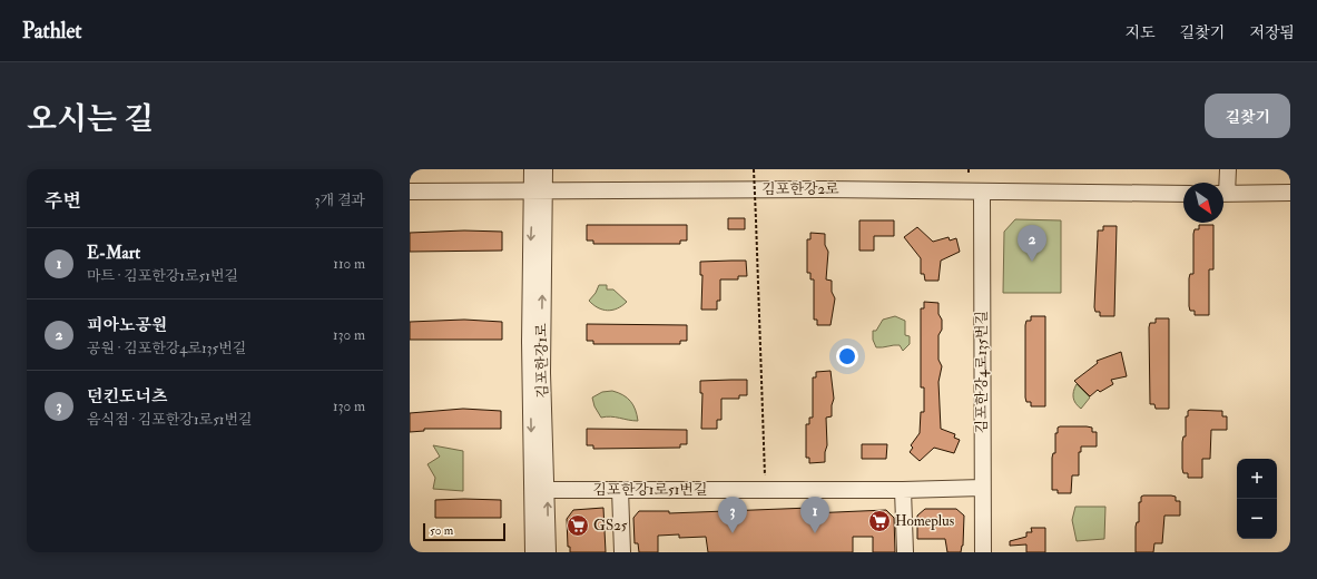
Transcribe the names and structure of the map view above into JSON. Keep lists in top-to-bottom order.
{
  "streets": {
    "street": [
      "김포한강2로",
      "김포한강1로",
      "김포한강4로135번길",
      "김포한강1로51번길"
    ]
  },
  "crossings": [
    ["김포한강2로", "김포한강1로"],
    ["김포한강2로", "김포한강4로135번길"],
    ["김포한강1로", "김포한강1로51번길"],
    ["김포한강4로135번길", "김포한강1로51번길"]
  ],
  "places": {
    "supermarket": ["Homeplus", "GS25"]
  },
  "scale_bar": "50 m",
  "north": "bottom right",
  "page": {
    "header": "Pathlet",
    "nav": ["지도", "길찾기", "저장됨"],
    "title": "오시는 길",
    "buttons": "길찾기",
    "heading": ["주변", "3개 결과"],
    "pins": ["2", "1", "3"],
    "list": [
      {
        "mark": "1",
        "name": "E-Mart",
        "note": "마트 · 김포한강1로51번길",
        "value": "110 m"
      },
      {
        "mark": "2",
        "name": "피아노공원",
        "note": "공원 · 김포한강4로135번길",
        "value": "130 m"
      },
      {
        "mark": "3",
        "name": "던킨도너츠",
        "note": "음식점 · 김포한강1로51번길",
        "value": "130 m"
      }
    ],
    "map_buttons": ["+", "−"],
    "scale": "50 m"
  }
}
